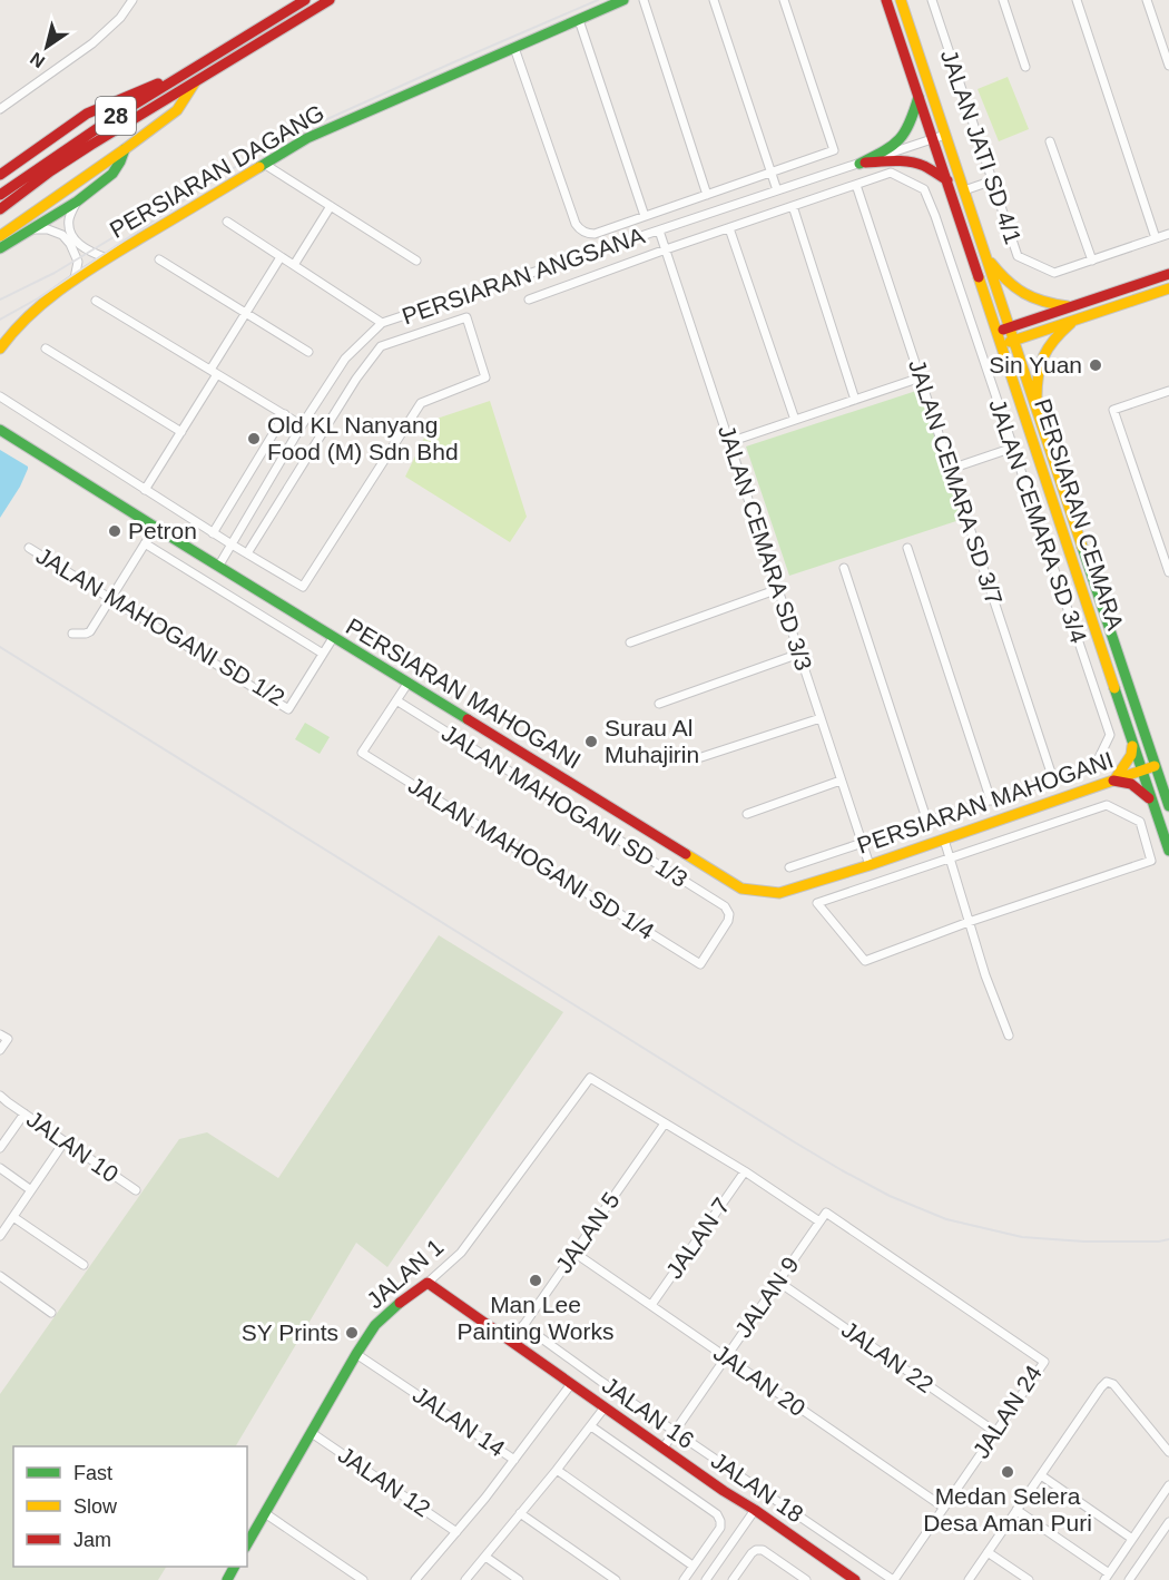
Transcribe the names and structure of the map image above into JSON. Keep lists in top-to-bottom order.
{
  "streets": {
    "main road": [
      "28",
      "PERSIARAN DAGANG",
      "PERSIARAN CEMARA",
      "PERSIARAN MAHOGANI",
      "JALAN 1",
      "JALAN 16"
    ],
    "street": [
      "JALAN JATI SD 4/1",
      "PERSIARAN ANGSANA",
      "JALAN CEMARA SD 3/7",
      "JALAN CEMARA SD 3/4",
      "JALAN CEMARA SD 3/3",
      "JALAN MAHOGANI SD 1/2",
      "JALAN MAHOGANI SD 1/3",
      "JALAN MAHOGANI SD 1/4",
      "JALAN 10",
      "JALAN 5",
      "JALAN 7",
      "JALAN 9",
      "JALAN 22",
      "JALAN 20",
      "JALAN 24",
      "JALAN 14",
      "JALAN 12",
      "JALAN 18"
    ]
  },
  "crossings": [
    ["PERSIARAN ANGSANA", "PERSIARAN CEMARA"],
    ["PERSIARAN ANGSANA", "JALAN CEMARA SD 3/3"],
    ["PERSIARAN ANGSANA", "PERSIARAN MAHOGANI"],
    ["JALAN CEMARA SD 3/7", "JALAN CEMARA SD 3/4"],
    ["PERSIARAN CEMARA", "PERSIARAN MAHOGANI"],
    ["JALAN CEMARA SD 3/4", "JALAN CEMARA SD 3/3"],
    ["JALAN CEMARA SD 3/3", "PERSIARAN MAHOGANI"],
    ["JALAN MAHOGANI SD 1/2", "PERSIARAN MAHOGANI"],
    ["JALAN MAHOGANI SD 1/3", "JALAN MAHOGANI SD 1/4"],
    ["JALAN 5", "JALAN 1"],
    ["JALAN 5", "JALAN 20"],
    ["JALAN 5", "JALAN 16"],
    ["JALAN 5", "JALAN 18"],
    ["JALAN 7", "JALAN 20"],
    ["JALAN 1", "JALAN 16"],
    ["JALAN 1", "JALAN 14"],
    ["JALAN 1", "JALAN 12"],
    ["JALAN 9", "JALAN 22"],
    ["JALAN 9", "JALAN 20"],
    ["JALAN 9", "JALAN 24"],
    ["JALAN 9", "JALAN 16"],
    ["JALAN 9", "JALAN 18"],
    ["JALAN 22", "JALAN 24"],
    ["JALAN 20", "JALAN 24"],
    ["JALAN 24", "JALAN 18"],
    ["JALAN 16", "JALAN 14"]
  ],
  "places": [
    "Sin Yuan",
    "Old KL Nanyang Food (M) Sdn Bhd",
    "Petron",
    "Surau Al Muhajirin",
    "Man Lee Painting Works",
    "SY Prints",
    "Medan Selera Desa Aman Puri"
  ],
  "legend": ["Fast", "Slow", "Jam"],
  "north": "bottom left"
}
